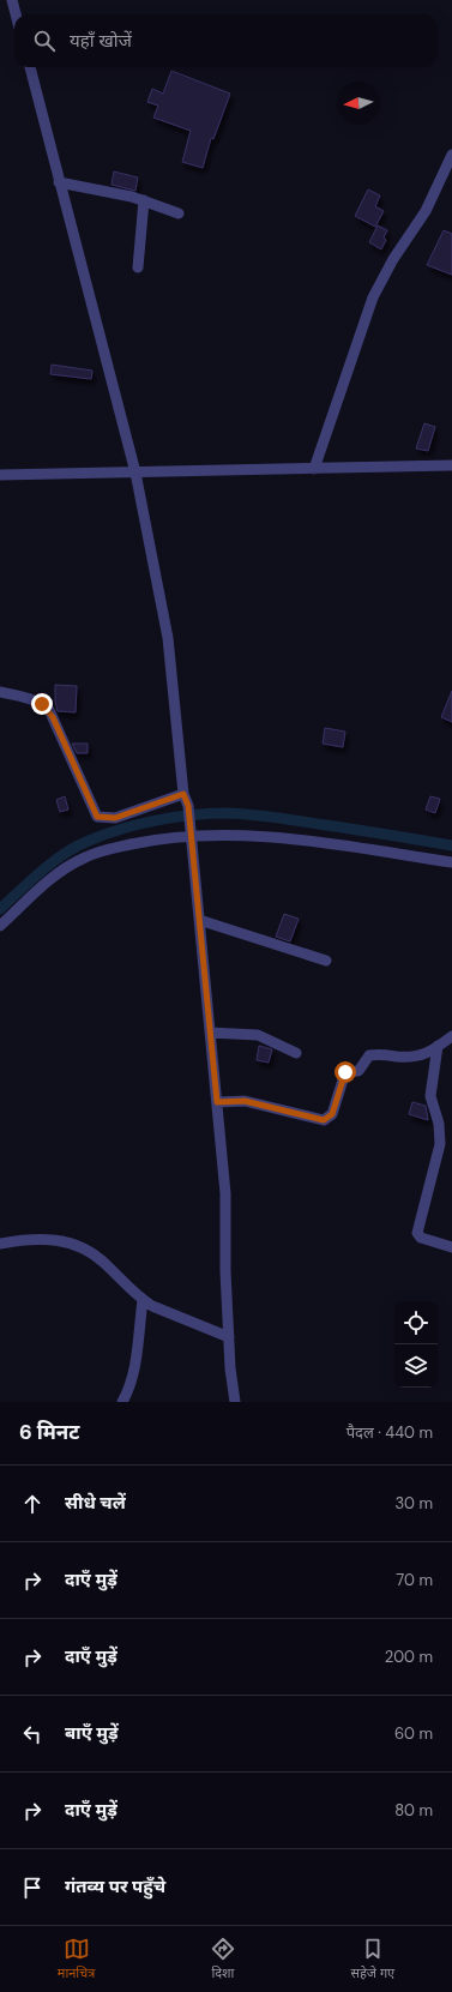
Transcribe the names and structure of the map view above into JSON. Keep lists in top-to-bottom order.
{
  "north": "left",
  "page": {
    "search": "यहाँ खोजें",
    "heading": ["6 मिनट", "पैदल · 440 m"],
    "list": [
      ["सीधे चलें", "30 m"],
      ["दाएँ मुड़ें", "70 m"],
      ["दाएँ मुड़ें", "200 m"],
      ["बाएँ मुड़ें", "60 m"],
      ["दाएँ मुड़ें", "80 m"],
      "गंतव्य पर पहुँचे"
    ],
    "nav": ["मानचित्र", "दिशा", "सहेजे गए"]
  }
}
